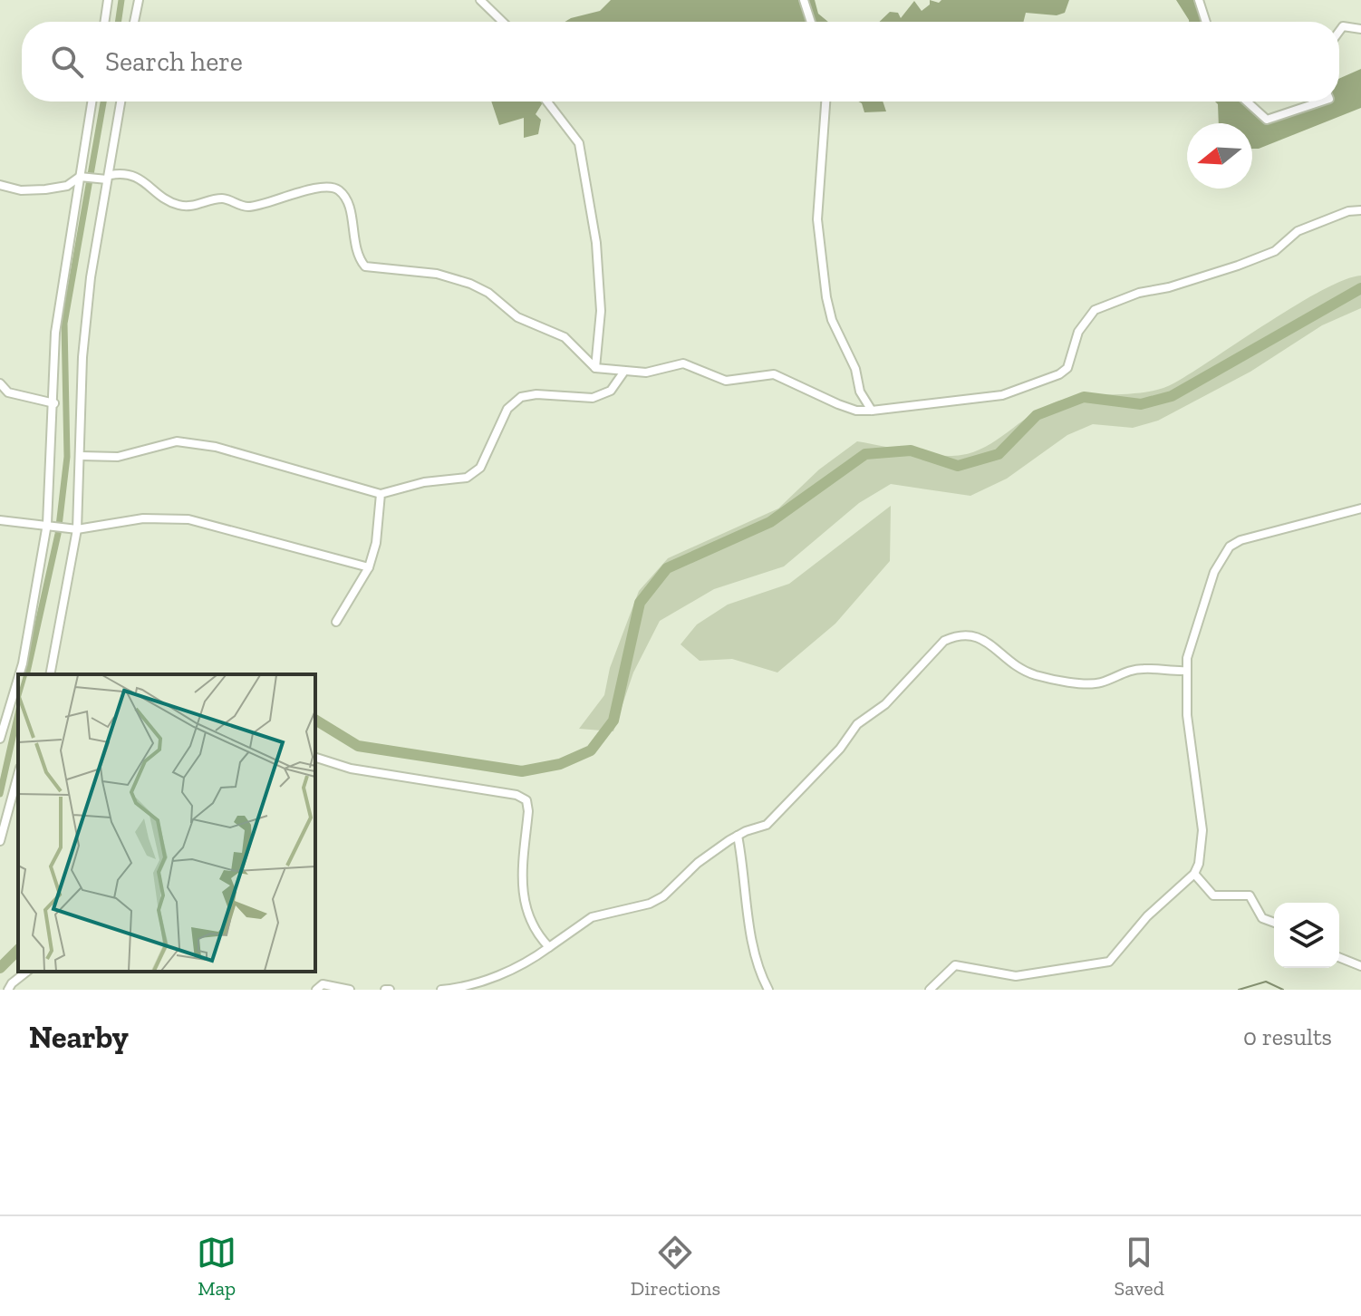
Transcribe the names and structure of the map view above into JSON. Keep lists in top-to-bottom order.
{
  "north": "left",
  "page": {
    "search": "Search here",
    "heading": ["Nearby", "0 results"],
    "nav": ["Map", "Directions", "Saved"]
  }
}
